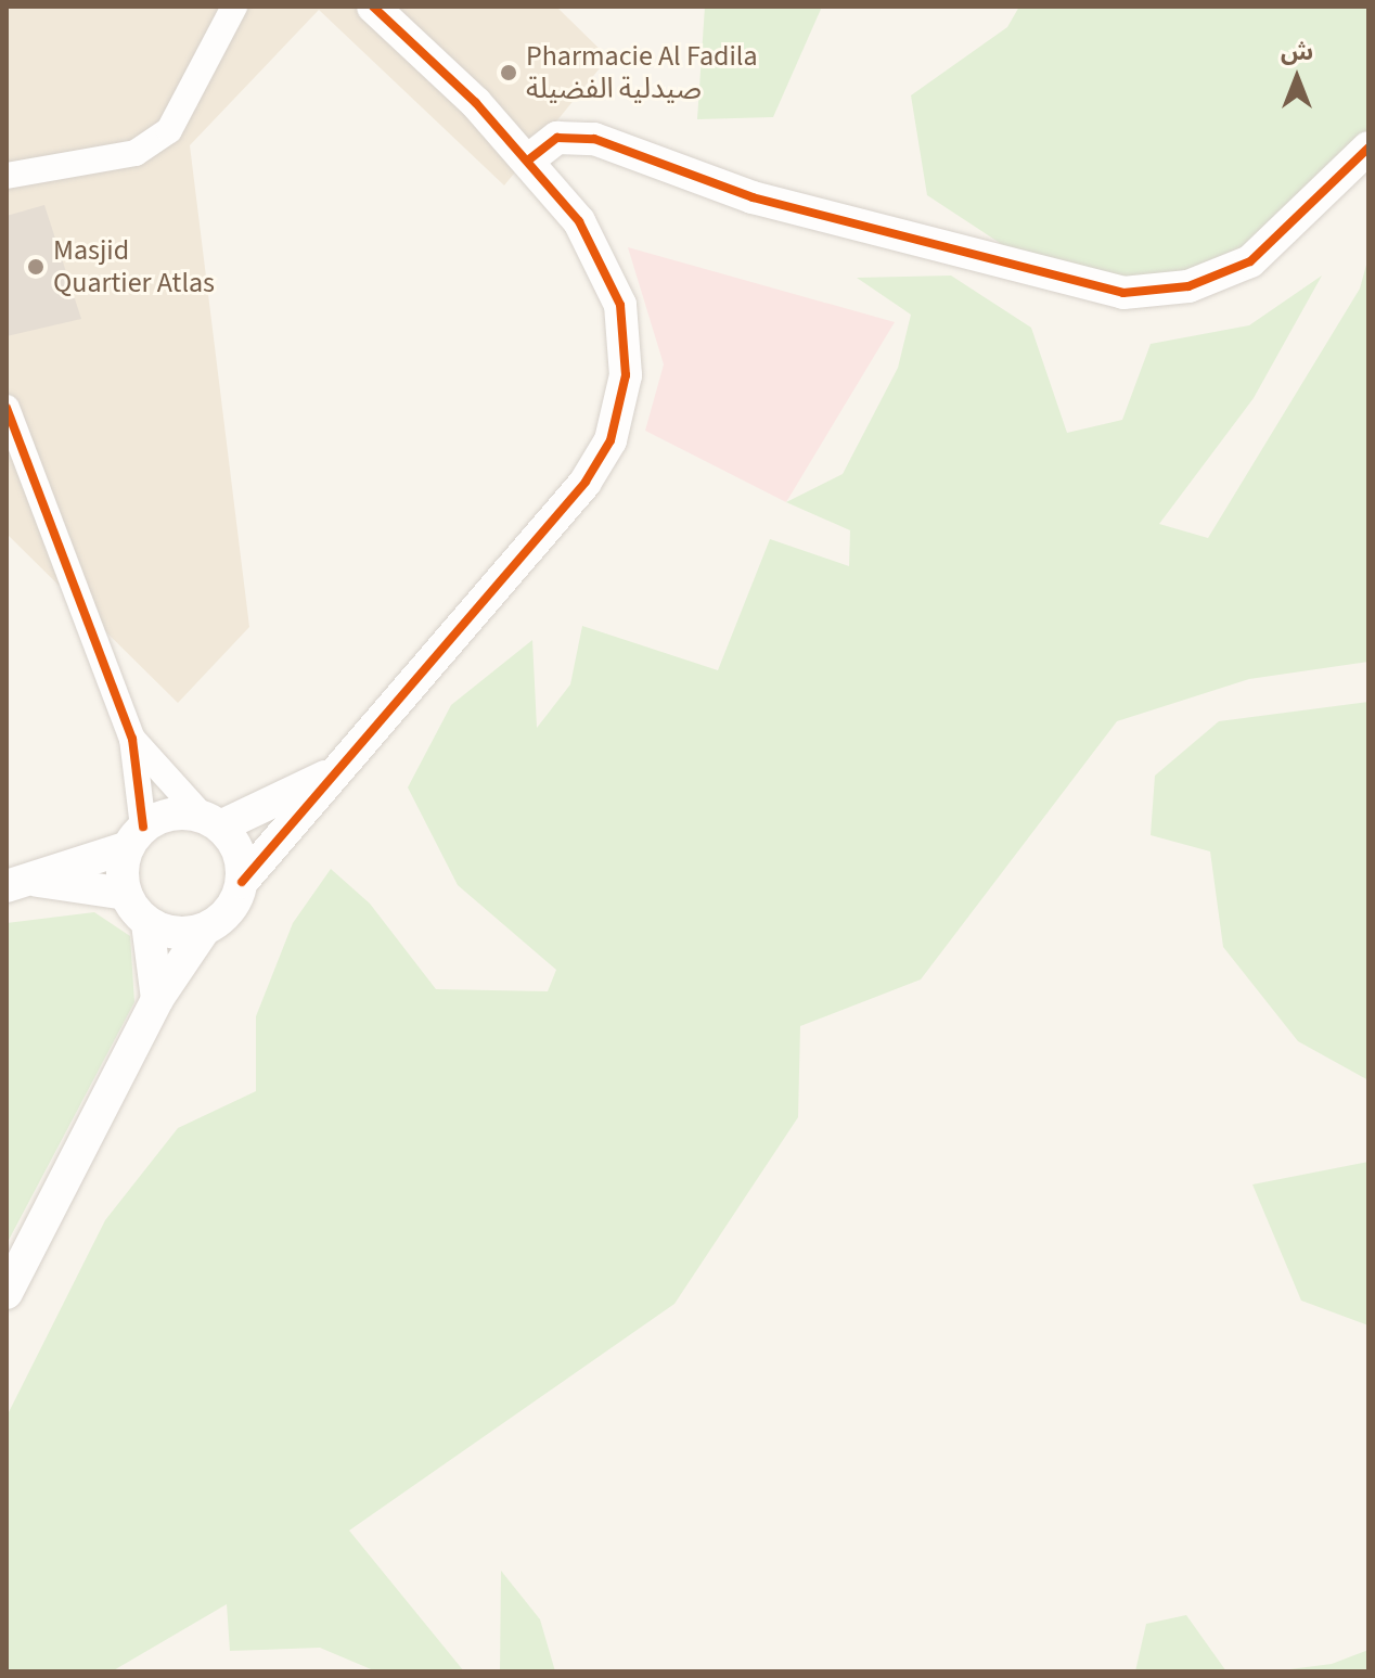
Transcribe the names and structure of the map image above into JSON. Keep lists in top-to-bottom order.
{
  "places": ["Pharmacie Al Fadila صيدلية الفضيلة", "Masjid Quartier Atlas"],
  "north": "top"
}
